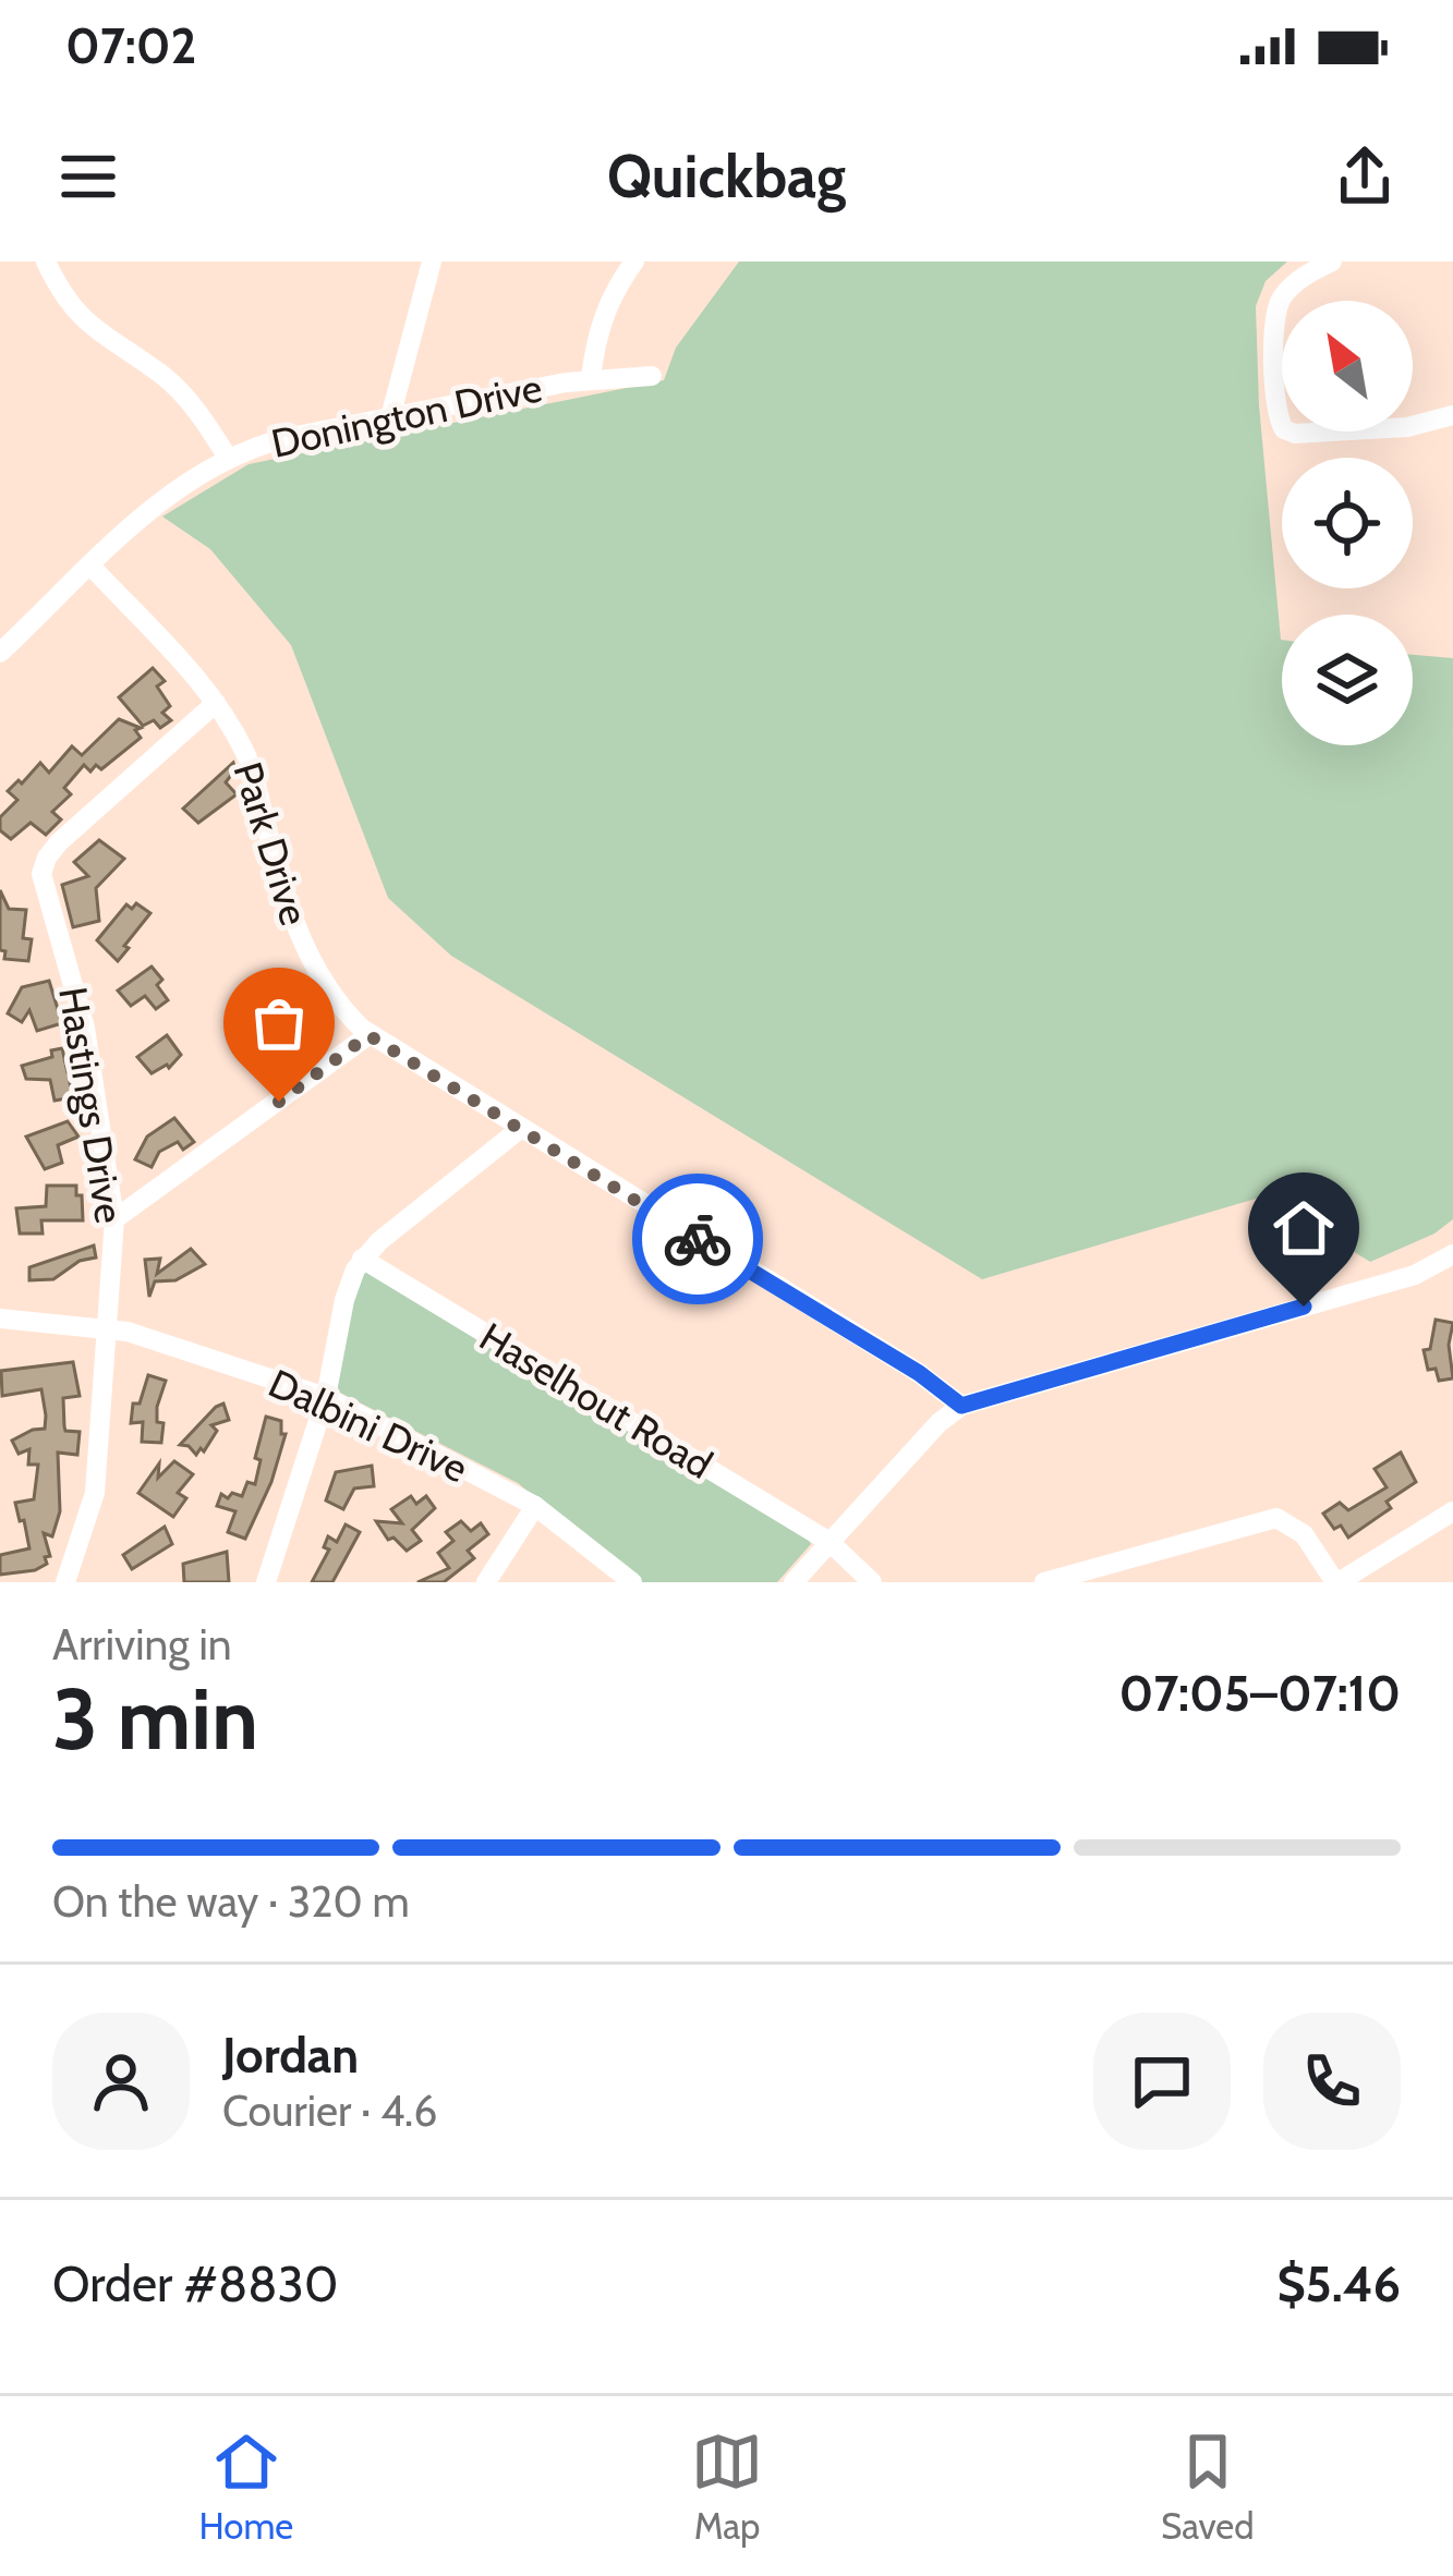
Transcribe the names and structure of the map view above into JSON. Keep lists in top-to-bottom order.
{
  "streets": {
    "street": [
      "Donington Drive",
      "Park Drive",
      "Hastings Drive",
      "Haselhout Road",
      "Dalbini Drive"
    ]
  },
  "crossings": [
    ["Donington Drive", "Park Drive"],
    ["Park Drive", "Hastings Drive"],
    ["Hastings Drive", "Dalbini Drive"]
  ],
  "north": "top left",
  "page": {
    "status": "07:02",
    "header": "Quickbag",
    "heading": ["3 min", "Arriving in", "07:05–07:10"],
    "panel": [
      "Jordan",
      "Courier · 4.6",
      "Order #8830",
      "$5.46"
    ],
    "bar": "On the way · 320 m",
    "tabs": ["Home", "Map", "Saved"]
  }
}
